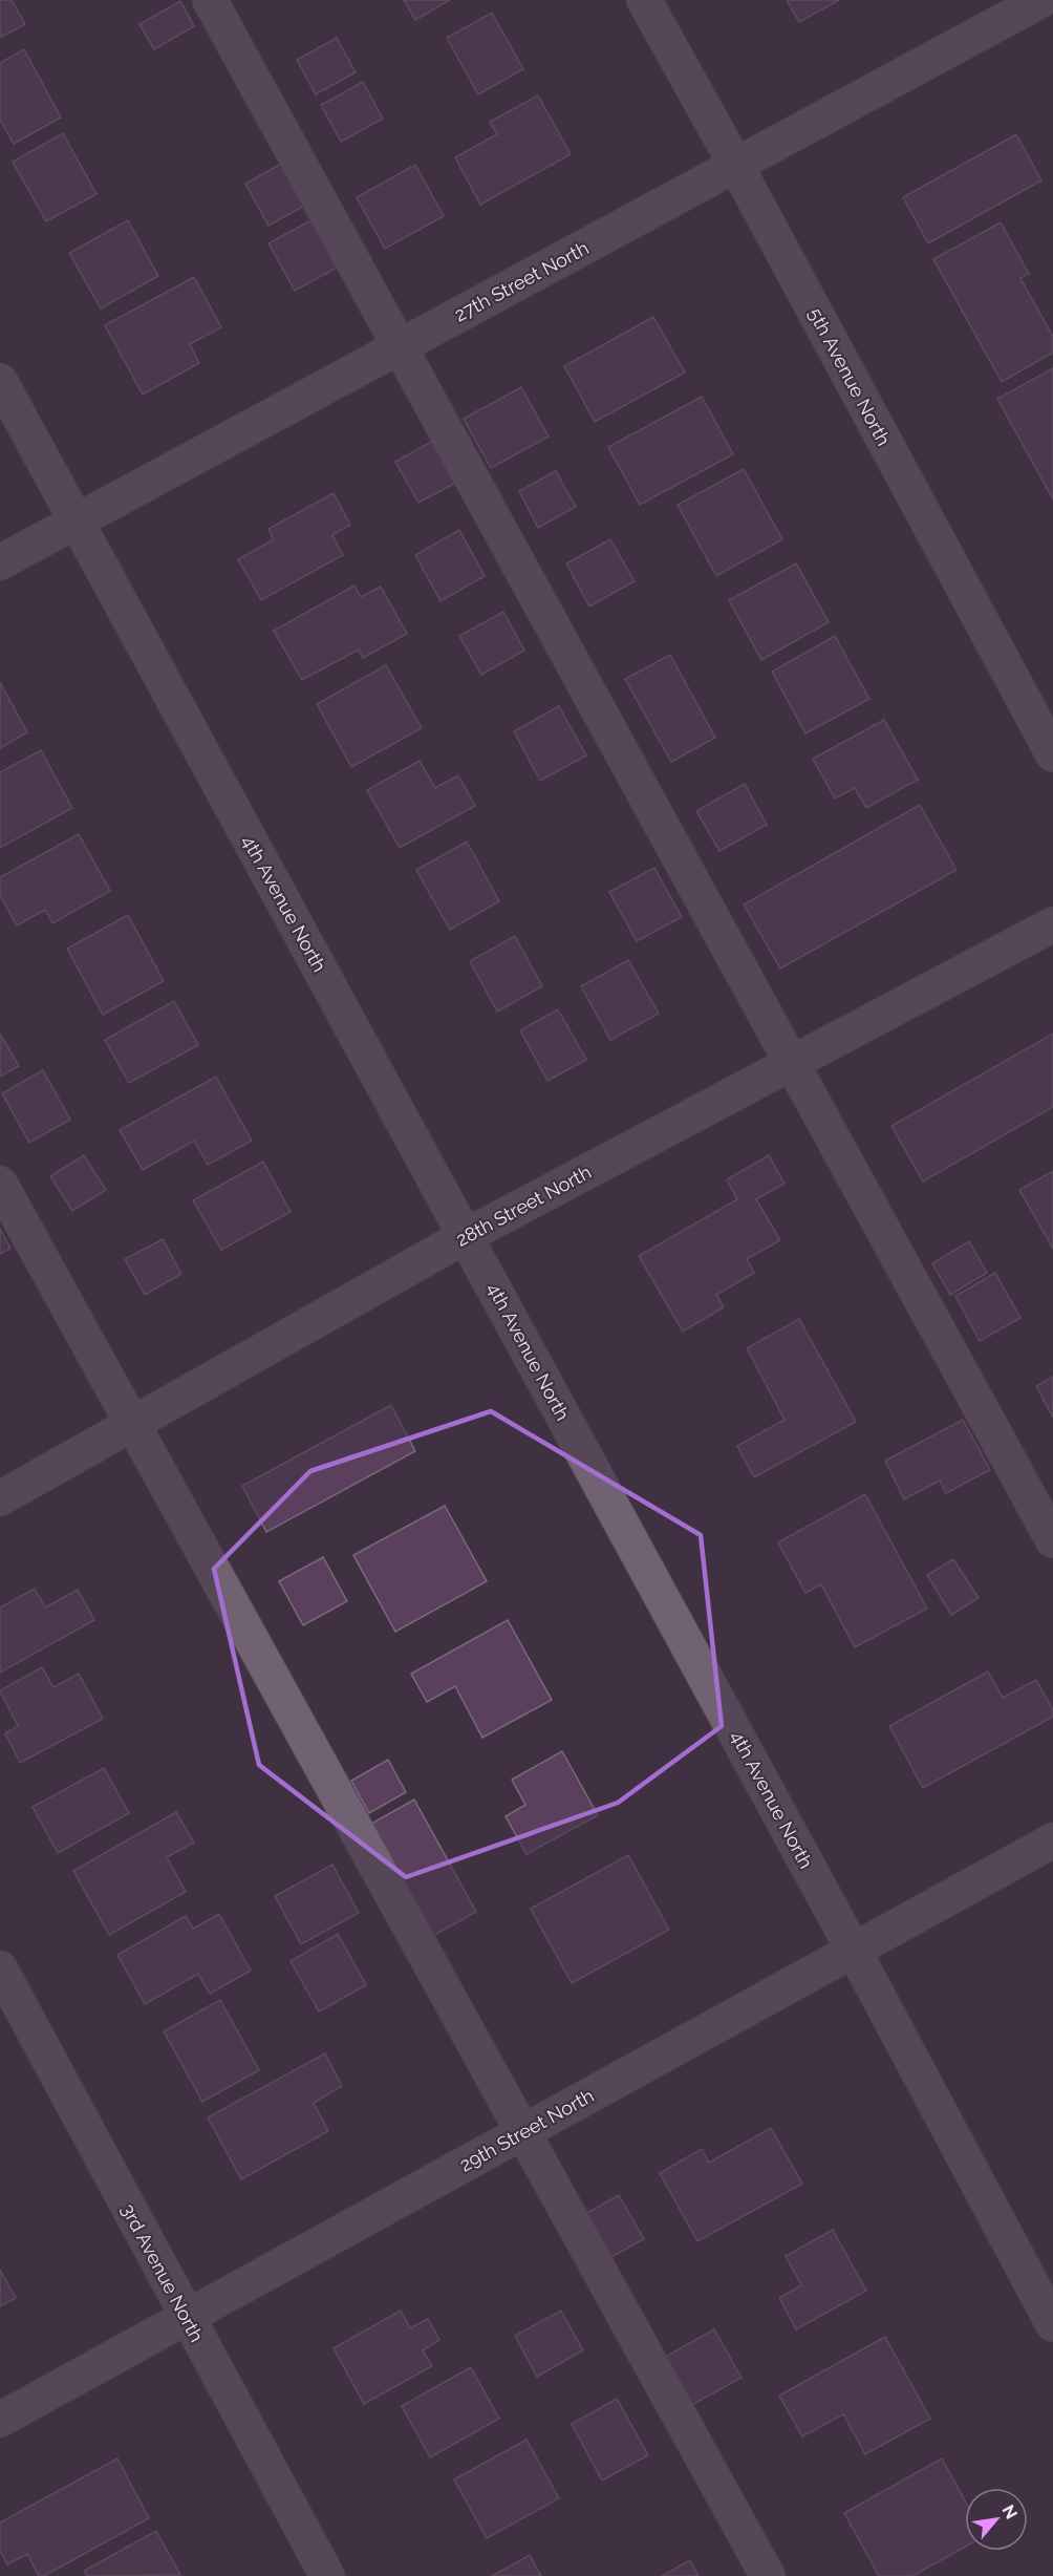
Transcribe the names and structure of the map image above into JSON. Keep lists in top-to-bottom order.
{
  "streets": {
    "street": [
      "27th Street North",
      "5th Avenue North",
      "4th Avenue North",
      "28th Street North",
      "29th Street North",
      "3rd Avenue North"
    ]
  },
  "crossings": [
    ["27th Street North", "5th Avenue North"],
    ["27th Street North", "4th Avenue North"],
    ["4th Avenue North", "28th Street North"],
    ["4th Avenue North", "29th Street North"],
    ["29th Street North", "3rd Avenue North"]
  ],
  "north": "top right"
}
